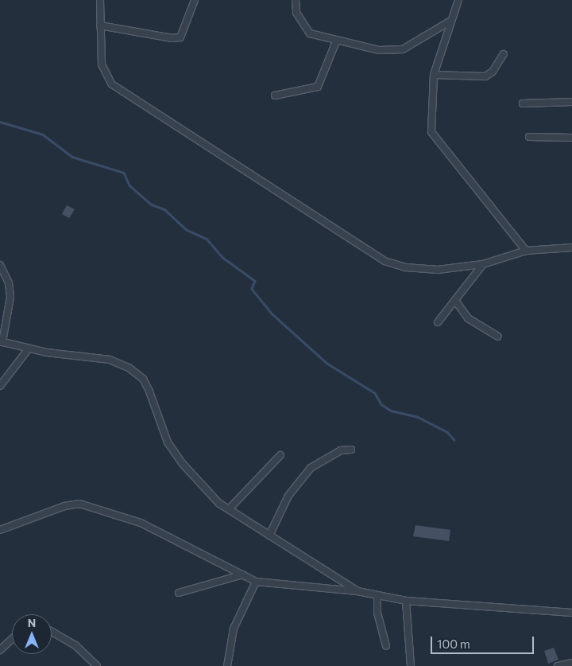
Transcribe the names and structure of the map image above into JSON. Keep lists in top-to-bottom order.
{
  "scale_bar": "100 m",
  "north": "top"
}
